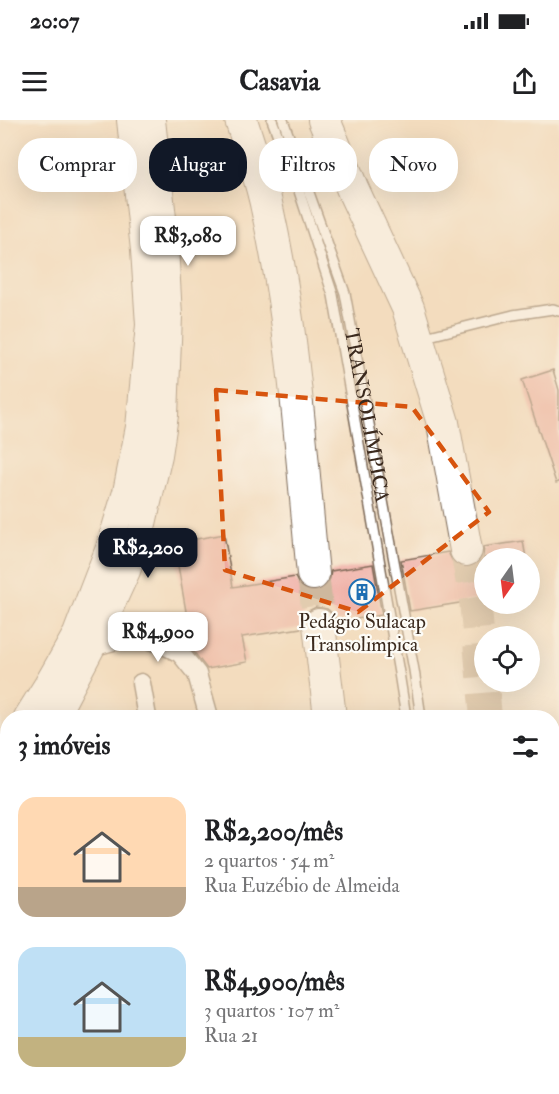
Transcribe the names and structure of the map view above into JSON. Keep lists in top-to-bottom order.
{
  "streets": {
    "lane": ["TRANSOLÍMPICA"]
  },
  "places": {
    "building": ["Pedágio Sulacap Transolimpica"]
  },
  "north": "bottom",
  "page": {
    "status": "20:07",
    "header": "Casavia",
    "chip": [
      "Comprar",
      "Alugar",
      "Filtros",
      "Novo"
    ],
    "price": ["R$3,080", "R$2,200", "R$4,900"],
    "heading": "3 imóveis",
    "list": [
      {
        "name": "R$2,200/mês",
        "note": "2 quartos · 54 m² · Rua Euzébio de Almeida"
      },
      {
        "name": "R$4,900/mês",
        "note": "3 quartos · 107 m² · Rua 21"
      }
    ]
  }
}
